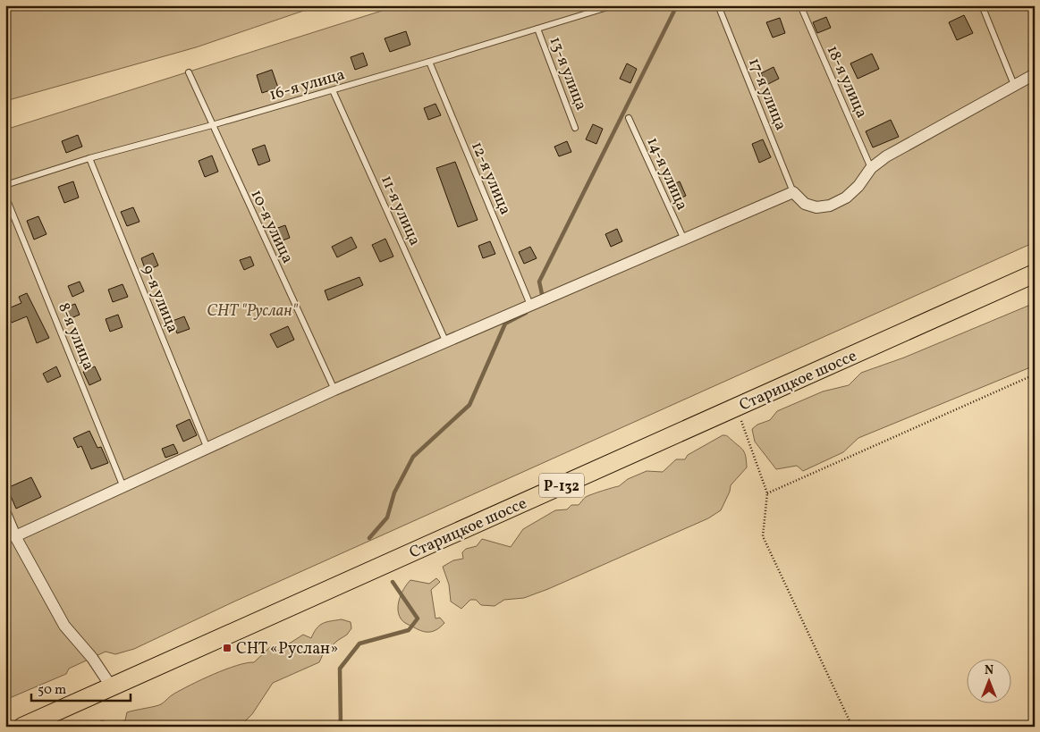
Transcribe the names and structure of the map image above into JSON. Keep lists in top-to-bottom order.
{
  "streets": {
    "main road": ["Старицкое шоссе", "Р-132"],
    "lane": [
      "13-я улица",
      "18-я улица",
      "16-я улица",
      "17-я улица",
      "14-я улица",
      "12-я улица",
      "11-я улица",
      "10-я улица",
      "9-я улица",
      "8-я улица"
    ]
  },
  "crossings": [
    ["13-я улица", "16-я улица"],
    ["16-я улица", "12-я улица"],
    ["16-я улица", "11-я улица"],
    ["16-я улица", "10-я улица"],
    ["16-я улица", "9-я улица"]
  ],
  "parks": ["СНТ \"Руслан\""],
  "places": {
    "transit": ["СНТ «Руслан»"]
  },
  "scale_bar": "50 m",
  "north": "top"
}
